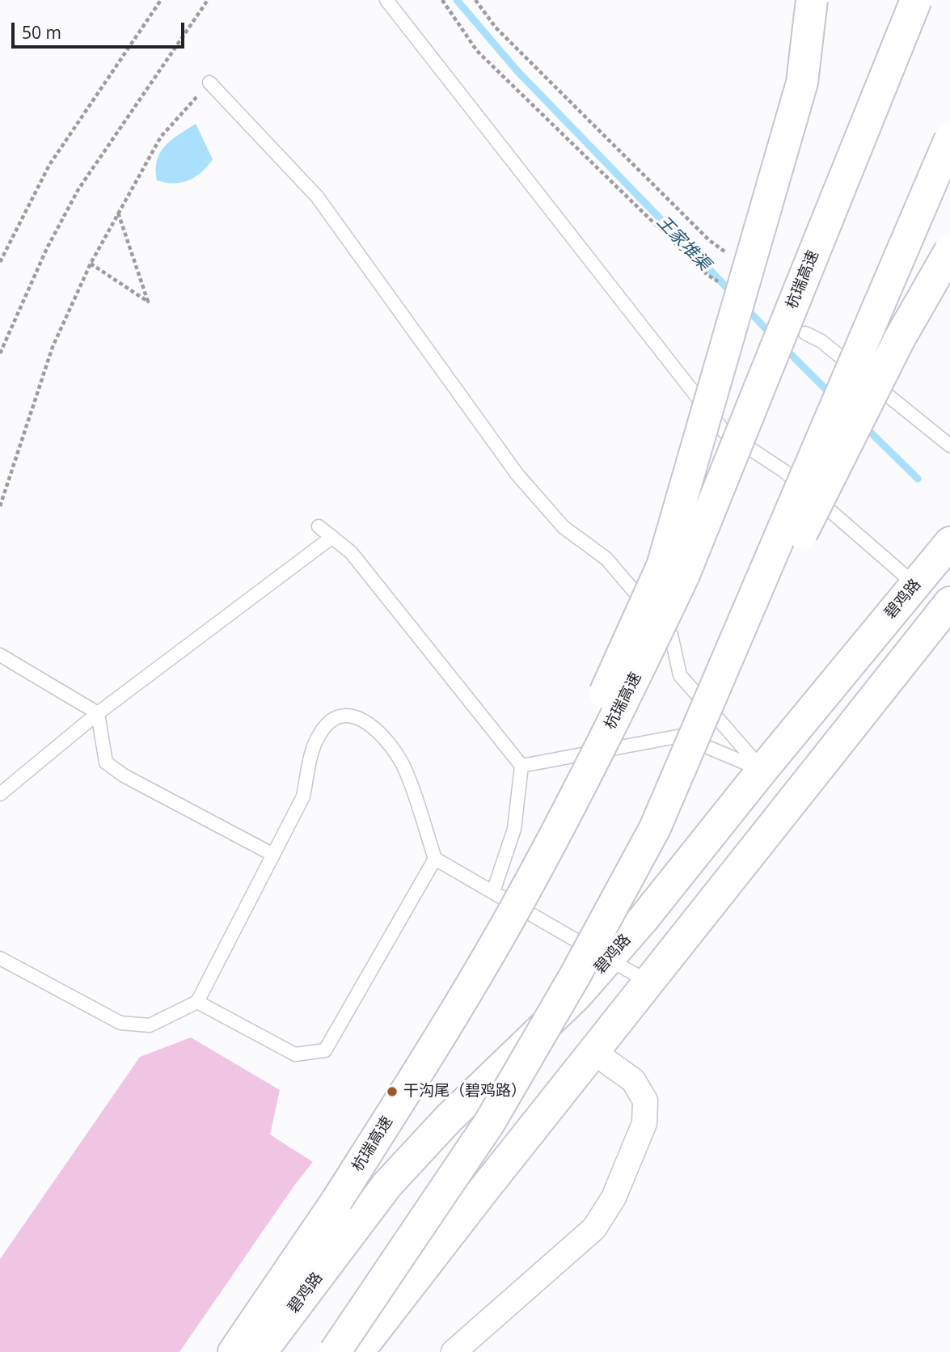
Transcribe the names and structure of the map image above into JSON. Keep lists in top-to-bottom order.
{
  "streets": {
    "highway": ["杭瑞高速", "碧鸡路"]
  },
  "water": ["王家堆渠"],
  "places": ["干沟尾（碧鸡路）"],
  "scale_bar": "50 m"
}
